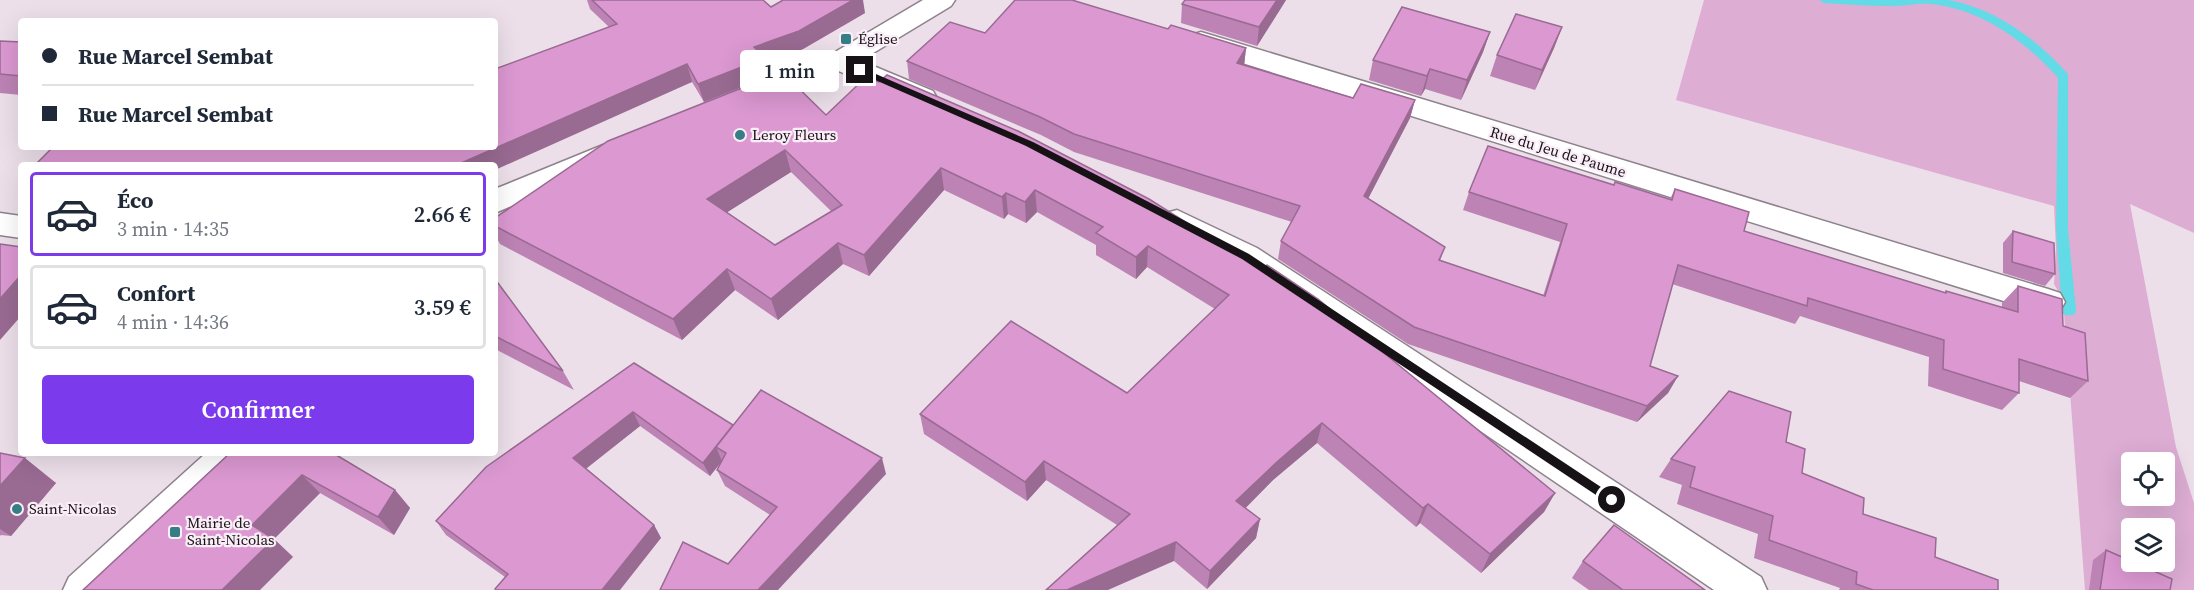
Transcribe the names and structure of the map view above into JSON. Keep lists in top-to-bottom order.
{
  "streets": {
    "street": ["Rue du Jeu de Paume"]
  },
  "places": {
    "transit": ["Église", "Mairie de Saint-Nicolas"],
    "other": ["Leroy Fleurs", "Saint-Nicolas"]
  },
  "page": {
    "banner": ["Rue Marcel Sembat", "Rue Marcel Sembat"],
    "bubble": "1 min",
    "list": [
      {
        "name": "Éco",
        "note": "3 min · 14:35",
        "value": "2.66 €"
      },
      {
        "name": "Confort",
        "note": "4 min · 14:36",
        "value": "3.59 €"
      }
    ],
    "buttons": "Confirmer"
  }
}
